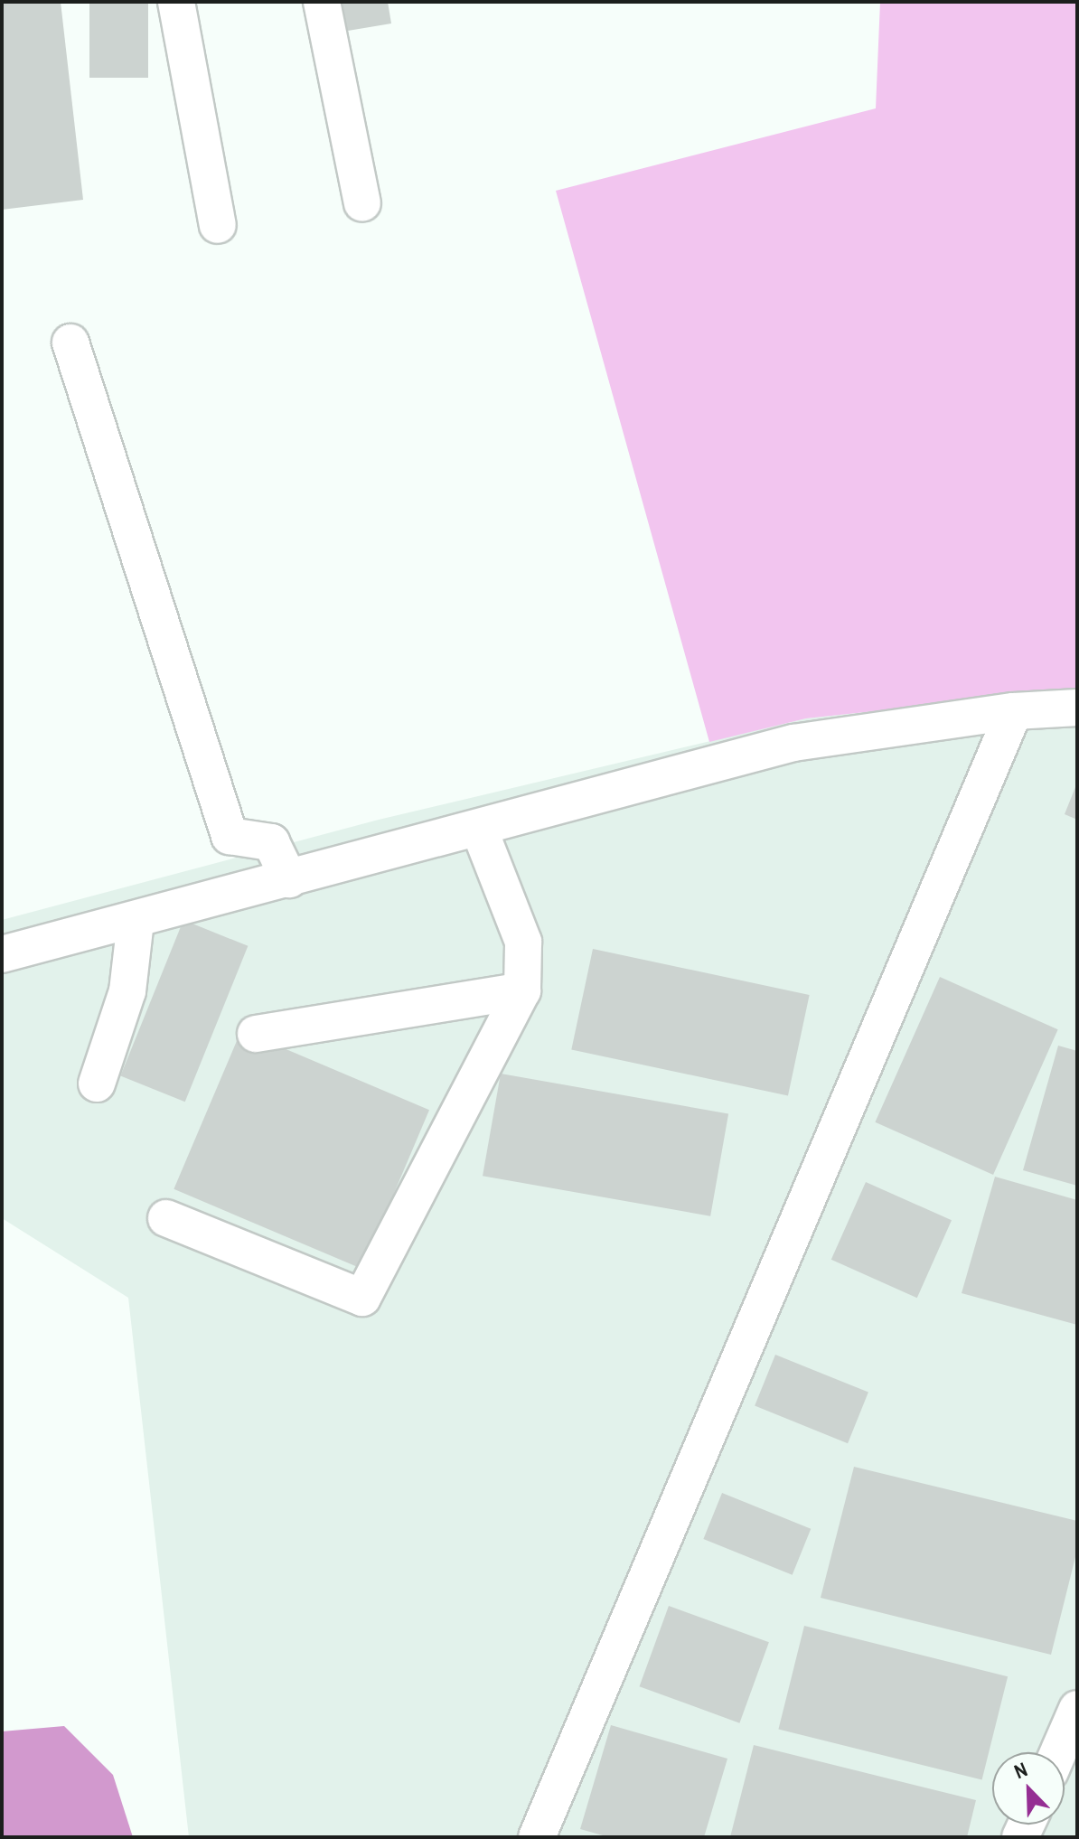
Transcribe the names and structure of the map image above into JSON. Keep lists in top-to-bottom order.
{
  "north": "top left"
}
